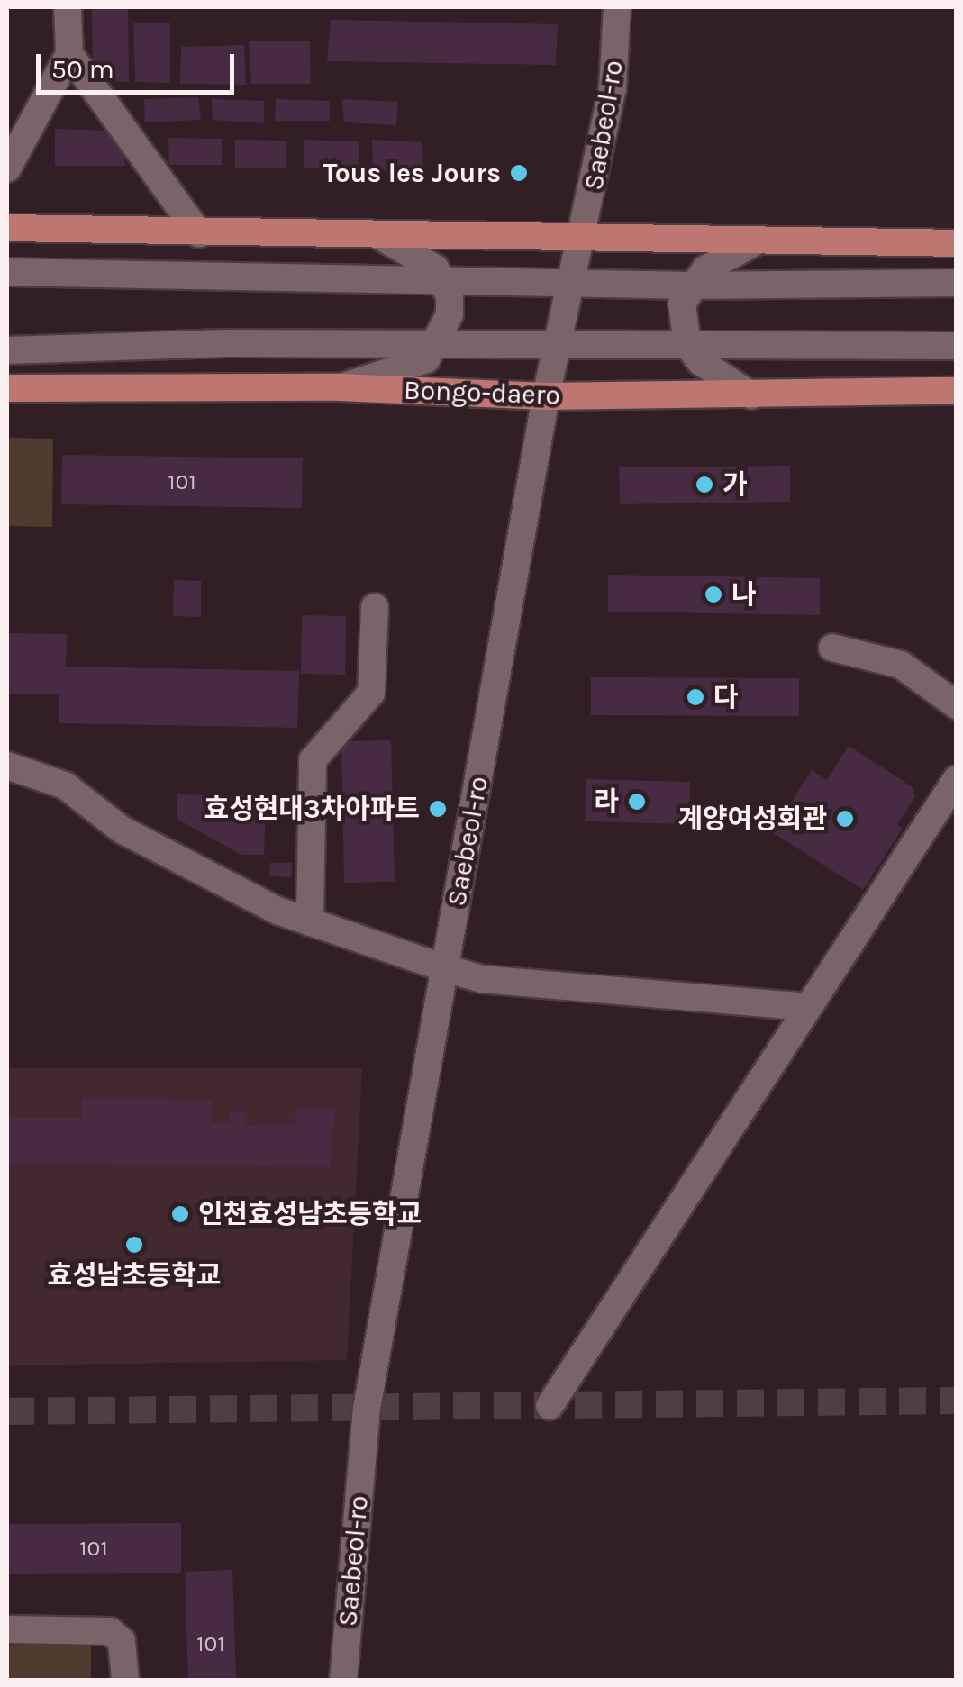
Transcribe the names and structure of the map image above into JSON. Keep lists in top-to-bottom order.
{
  "streets": {
    "main road": ["Bongo-daero"],
    "street": ["Saebeol-ro"]
  },
  "crossings": [
    ["Saebeol-ro", "Bongo-daero"]
  ],
  "places": [
    "Tous les Jours",
    "가",
    "나",
    "다",
    "라",
    "효성현대3차아파트",
    "계양여성회관",
    "인천효성남초등학교",
    "효성남초등학교"
  ],
  "house_numbers": ["101", "101", "101"],
  "scale_bar": "50 m"
}
